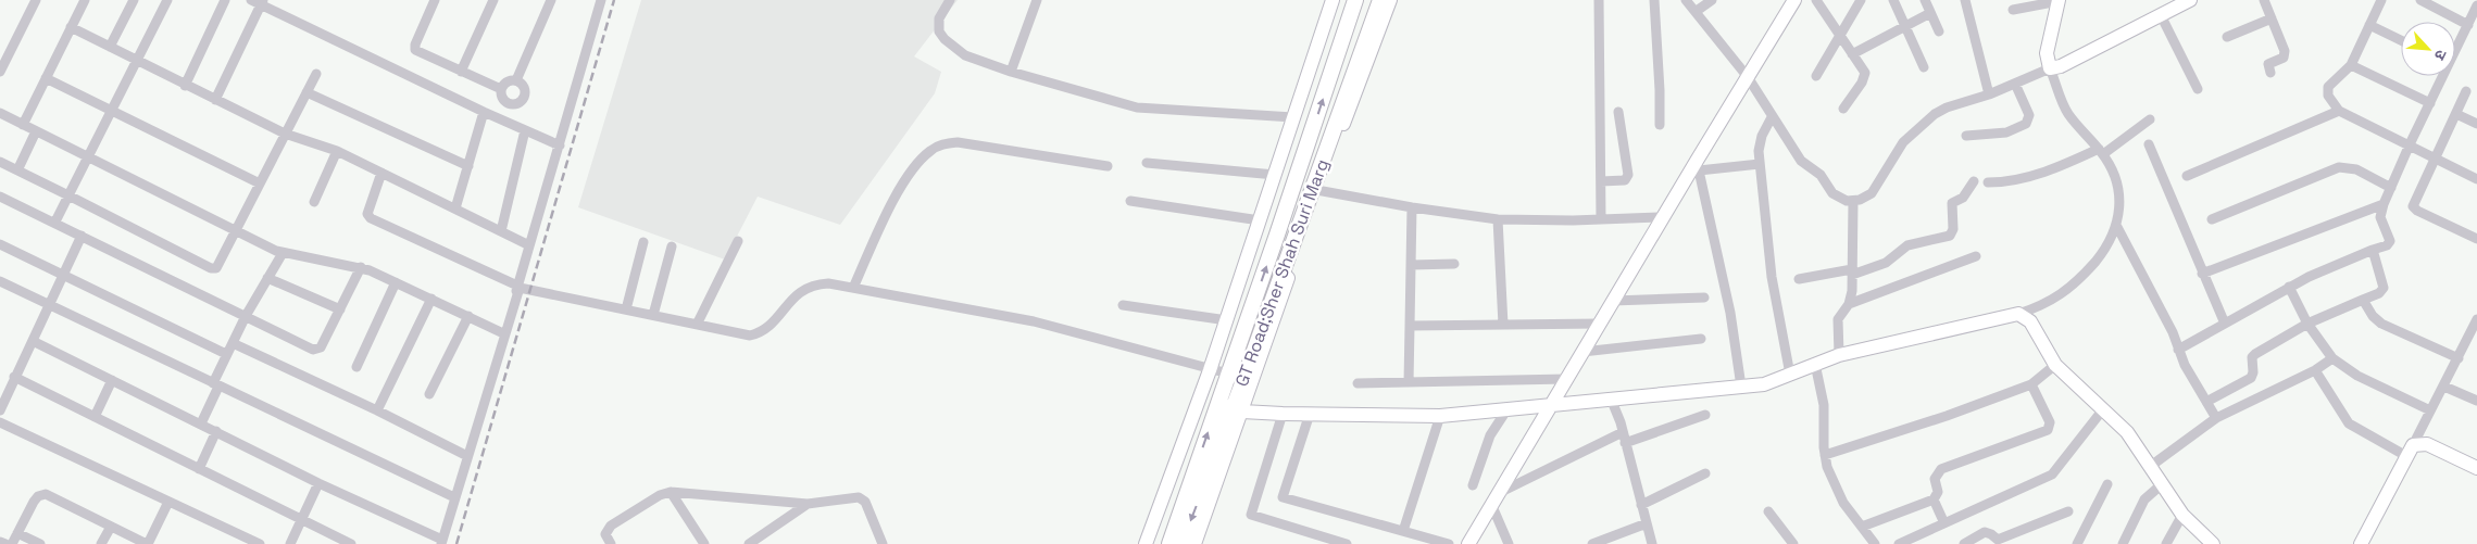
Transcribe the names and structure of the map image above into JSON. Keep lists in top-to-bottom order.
{
  "streets": {
    "main road": ["GT Road;Sher Shah Suri Marg"]
  },
  "north": "bottom right"
}
